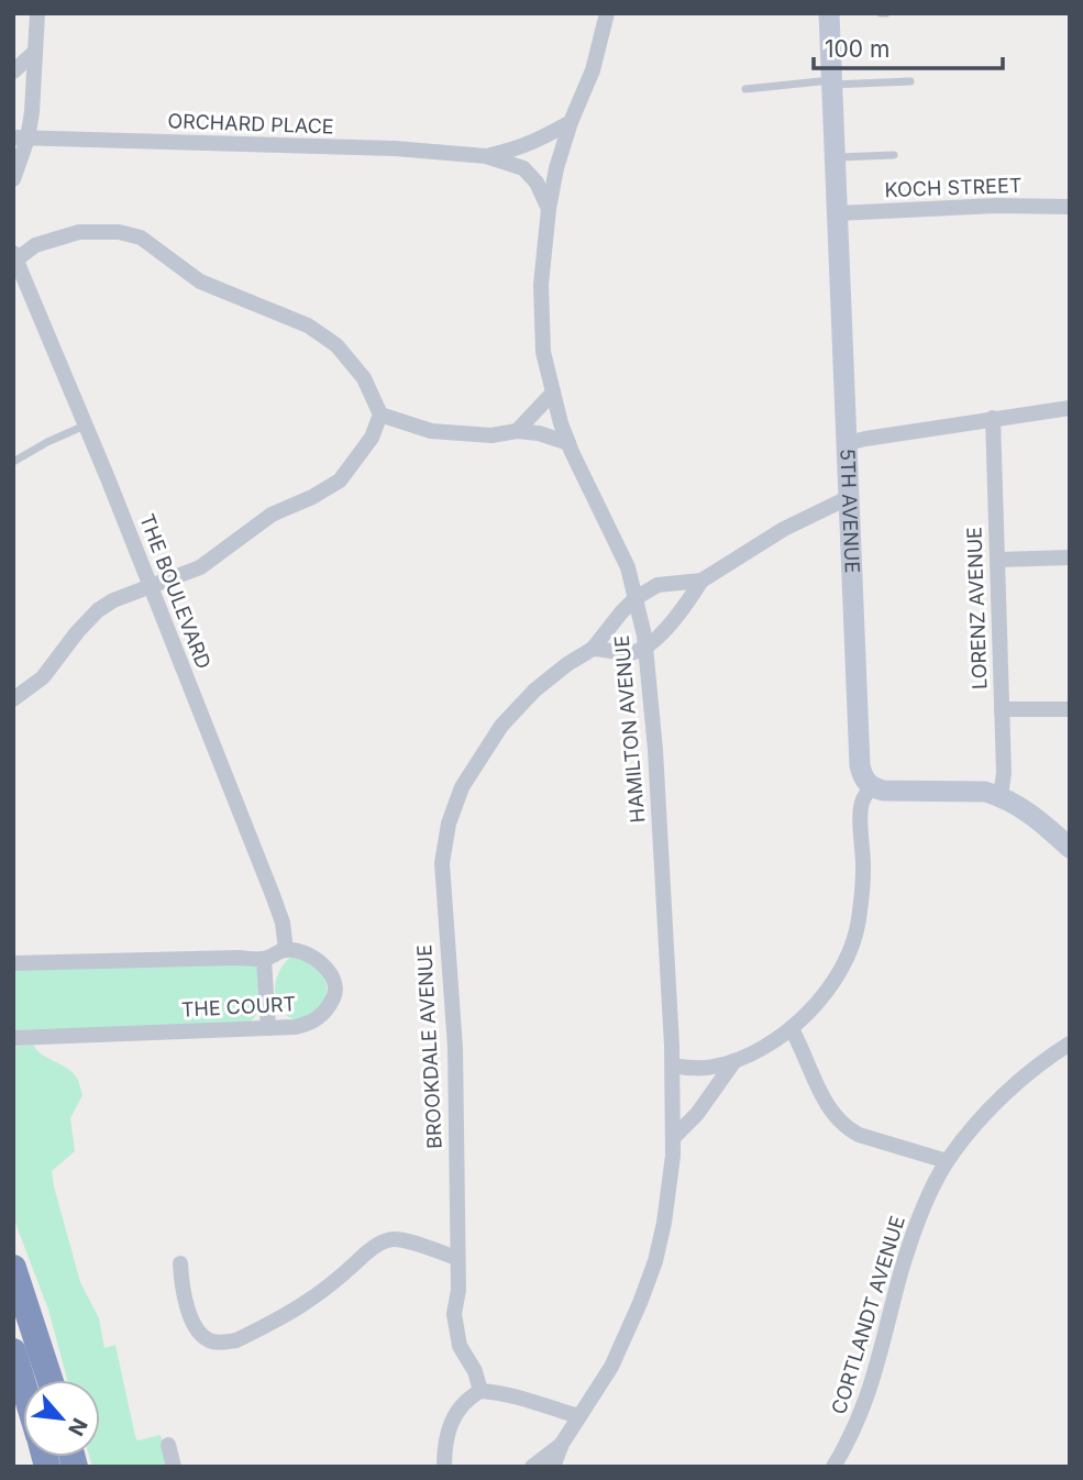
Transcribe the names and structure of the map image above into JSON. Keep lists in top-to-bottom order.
{
  "streets": {
    "street": [
      "ORCHARD PLACE",
      "KOCH STREET",
      "5TH AVENUE",
      "THE BOULEVARD",
      "LORENZ AVENUE",
      "HAMILTON AVENUE",
      "THE COURT",
      "BROOKDALE AVENUE",
      "CORTLANDT AVENUE"
    ]
  },
  "crossings": [
    ["ORCHARD PLACE", "HAMILTON AVENUE"],
    ["KOCH STREET", "5TH AVENUE"],
    ["5TH AVENUE", "BROOKDALE AVENUE"],
    ["THE BOULEVARD", "THE COURT"],
    ["HAMILTON AVENUE", "BROOKDALE AVENUE"]
  ],
  "scale_bar": "100 m",
  "north": "bottom right"
}
